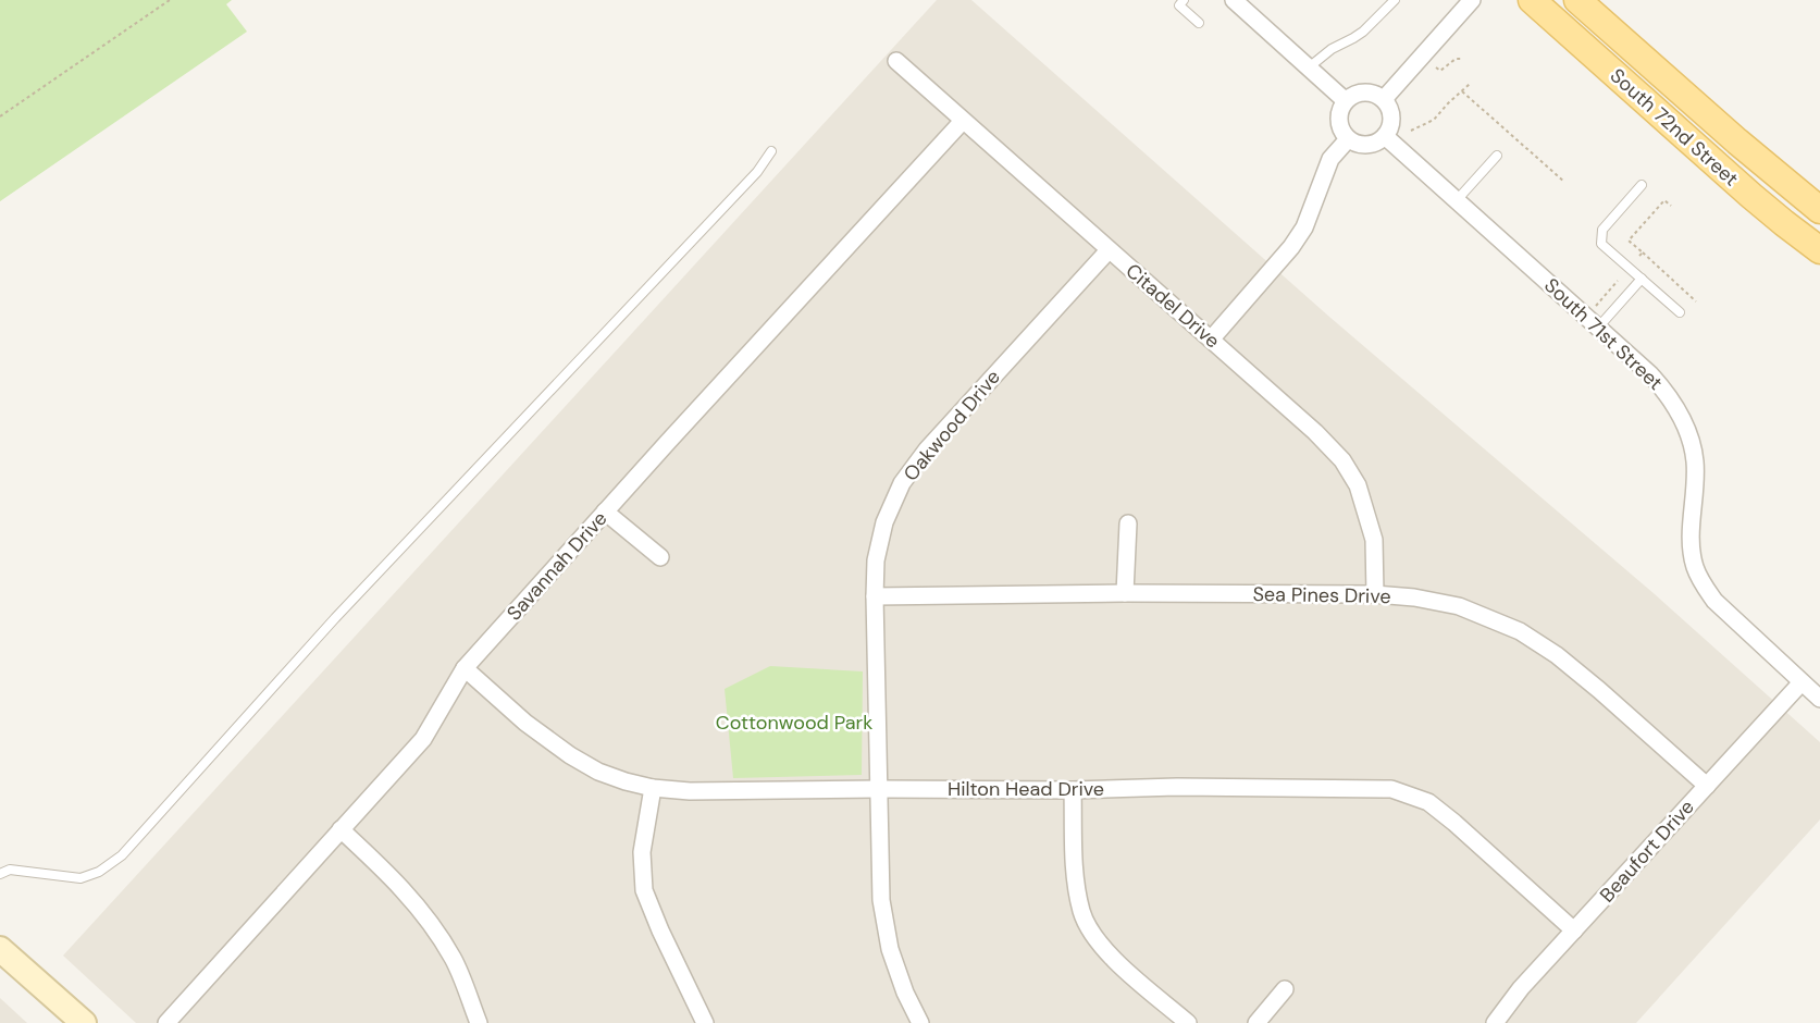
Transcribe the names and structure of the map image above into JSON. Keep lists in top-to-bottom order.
{
  "streets": {
    "main road": ["South 72nd Street"],
    "street": [
      "Citadel Drive",
      "South 71st Street",
      "Oakwood Drive",
      "Savannah Drive",
      "Sea Pines Drive",
      "Hilton Head Drive",
      "Beaufort Drive"
    ]
  },
  "crossings": [
    ["Citadel Drive", "Oakwood Drive"],
    ["Citadel Drive", "Savannah Drive"],
    ["Citadel Drive", "Sea Pines Drive"],
    ["South 71st Street", "Beaufort Drive"],
    ["Oakwood Drive", "Sea Pines Drive"],
    ["Oakwood Drive", "Hilton Head Drive"],
    ["Savannah Drive", "Hilton Head Drive"],
    ["Sea Pines Drive", "Beaufort Drive"],
    ["Hilton Head Drive", "Beaufort Drive"]
  ],
  "parks": ["Cottonwood Park"]
}
